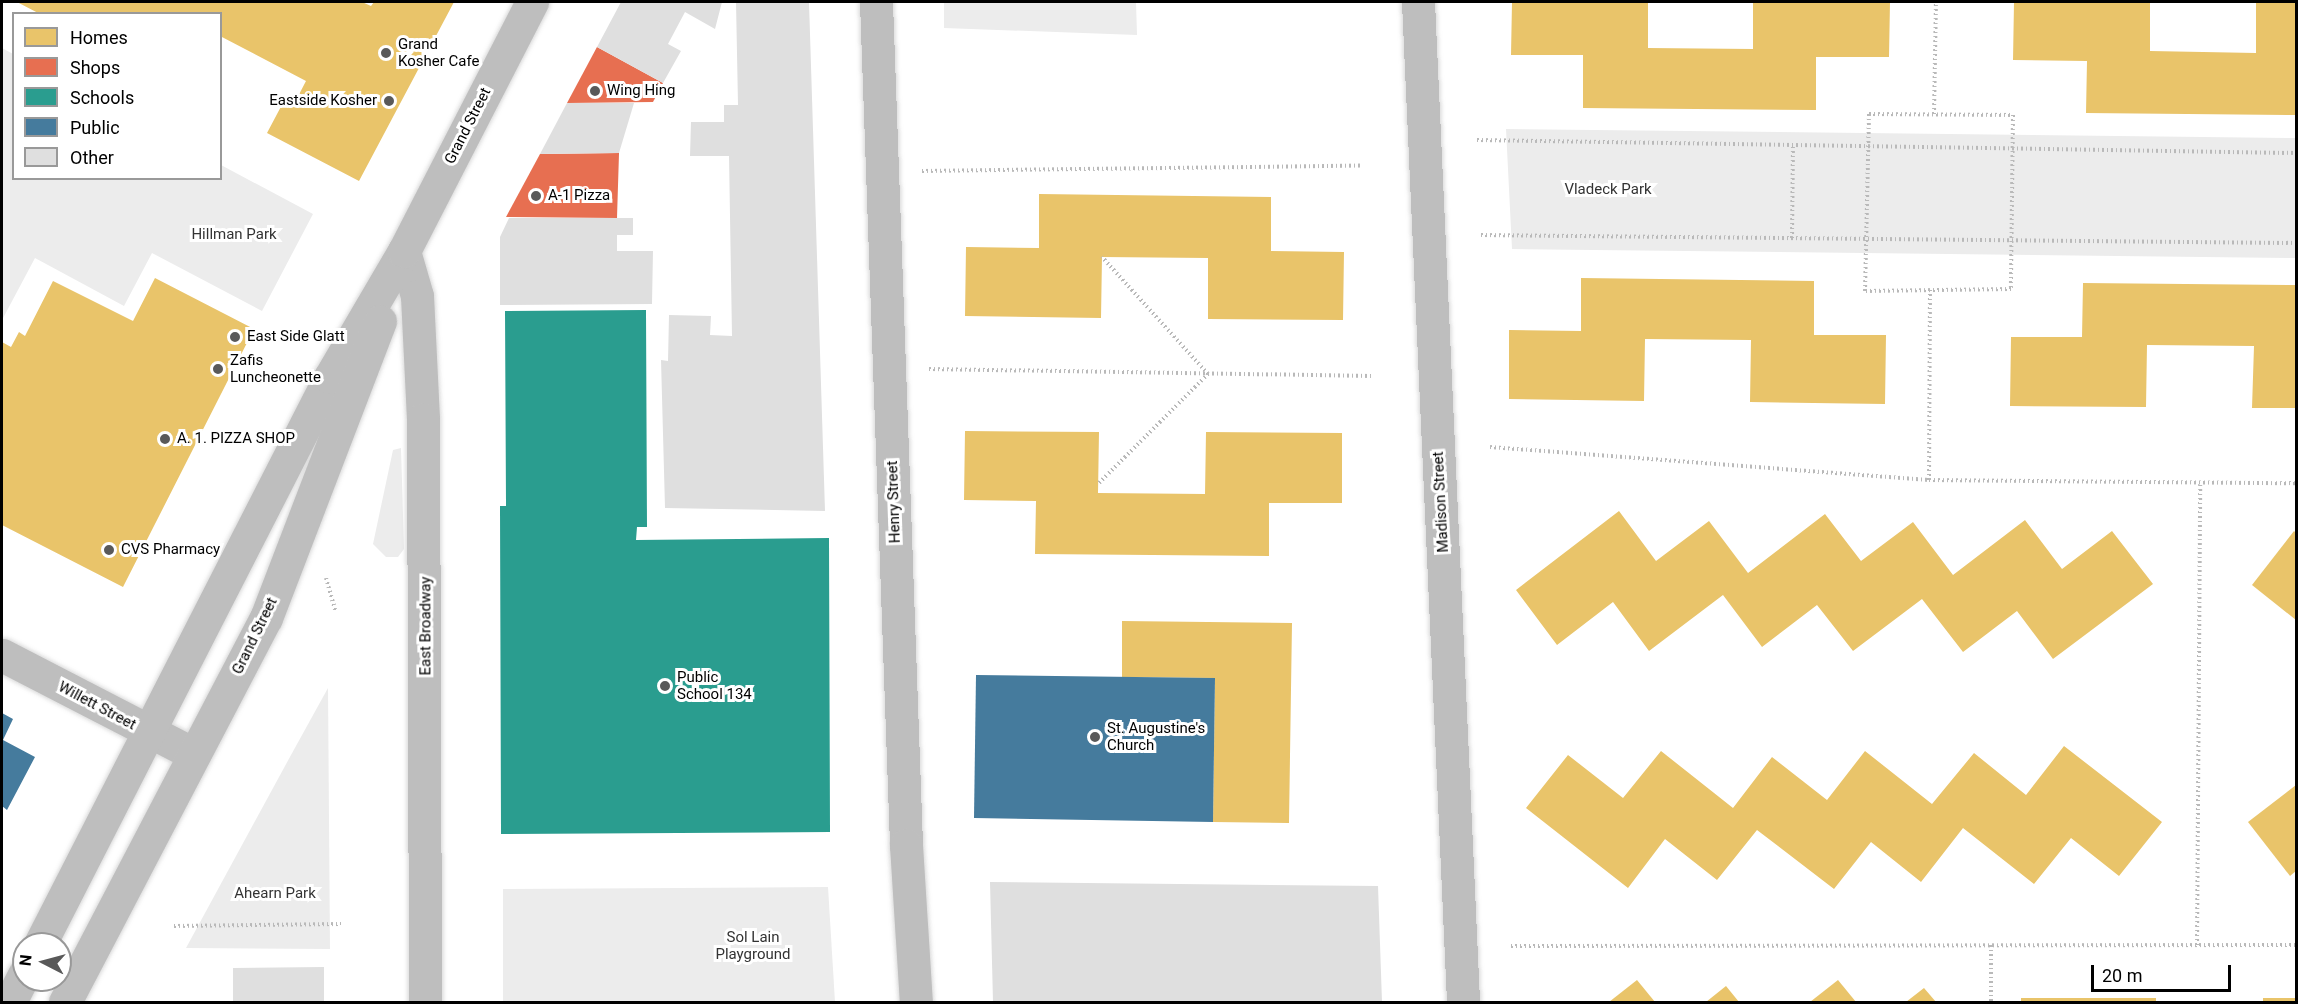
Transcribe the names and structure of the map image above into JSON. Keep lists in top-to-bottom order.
{
  "streets": {
    "main road": [
      "Grand Street",
      "Henry Street",
      "Madison Street",
      "East Broadway",
      "Willett Street"
    ]
  },
  "crossings": [
    ["Grand Street", "East Broadway"],
    ["Grand Street", "Willett Street"]
  ],
  "parks": [
    "Vladeck Park",
    "Hillman Park",
    "Ahearn Park",
    "Sol Lain Playground"
  ],
  "places": [
    "Grand Kosher Cafe",
    "Wing Hing",
    "Eastside Kosher",
    "A-1 Pizza",
    "East Side Glatt",
    "Zafis Luncheonette",
    "A. 1. PIZZA SHOP",
    "CVS Pharmacy",
    "Public School 134",
    "St. Augustine's Church"
  ],
  "legend": [
    "Homes",
    "Shops",
    "Schools",
    "Public",
    "Other"
  ],
  "scale_bar": "20 m",
  "north": "left"
}
